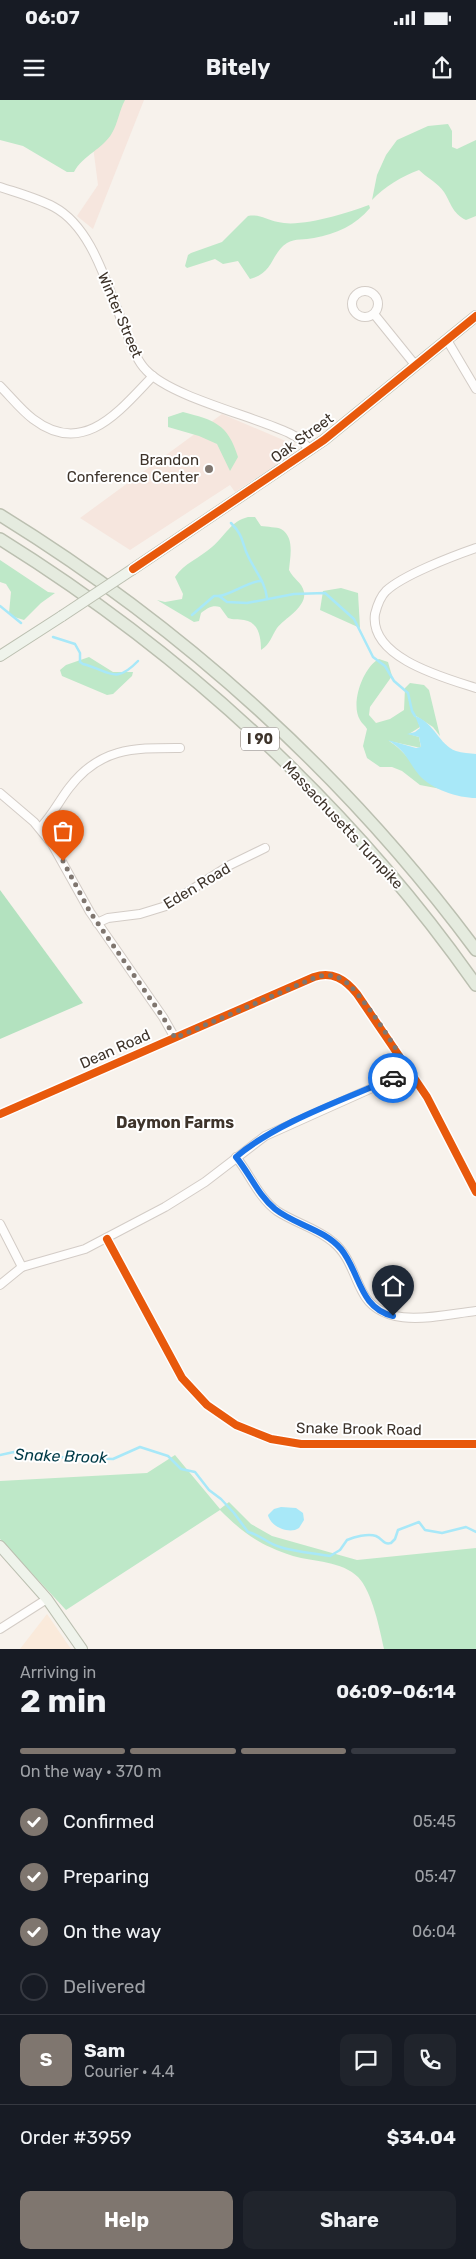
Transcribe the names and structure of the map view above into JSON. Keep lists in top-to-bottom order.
{
  "streets": {
    "highway": ["I 90", "Massachusetts Turnpike"],
    "main road": ["Oak Street"],
    "street": [
      "Winter Street",
      "Eden Road",
      "Dean Road",
      "Snake Brook Road"
    ]
  },
  "crossings": [
    ["Winter Street", "Oak Street"]
  ],
  "districts": ["Daymon Farms"],
  "water": ["Snake Brook"],
  "places": ["Brandon Conference Center"],
  "page": {
    "status": "06:07",
    "header": "Bitely",
    "heading": ["2 min", "Arriving in", "06:09–06:14"],
    "panel": [
      "Sam",
      "Courier · 4.4",
      "Order #3959",
      "$34.04"
    ],
    "bar": "On the way · 370 m",
    "list": [
      ["Confirmed", "05:45"],
      ["Preparing", "05:47"],
      ["On the way", "06:04"],
      "Delivered"
    ],
    "round": "S",
    "buttons": ["Help", "Share"]
  }
}
